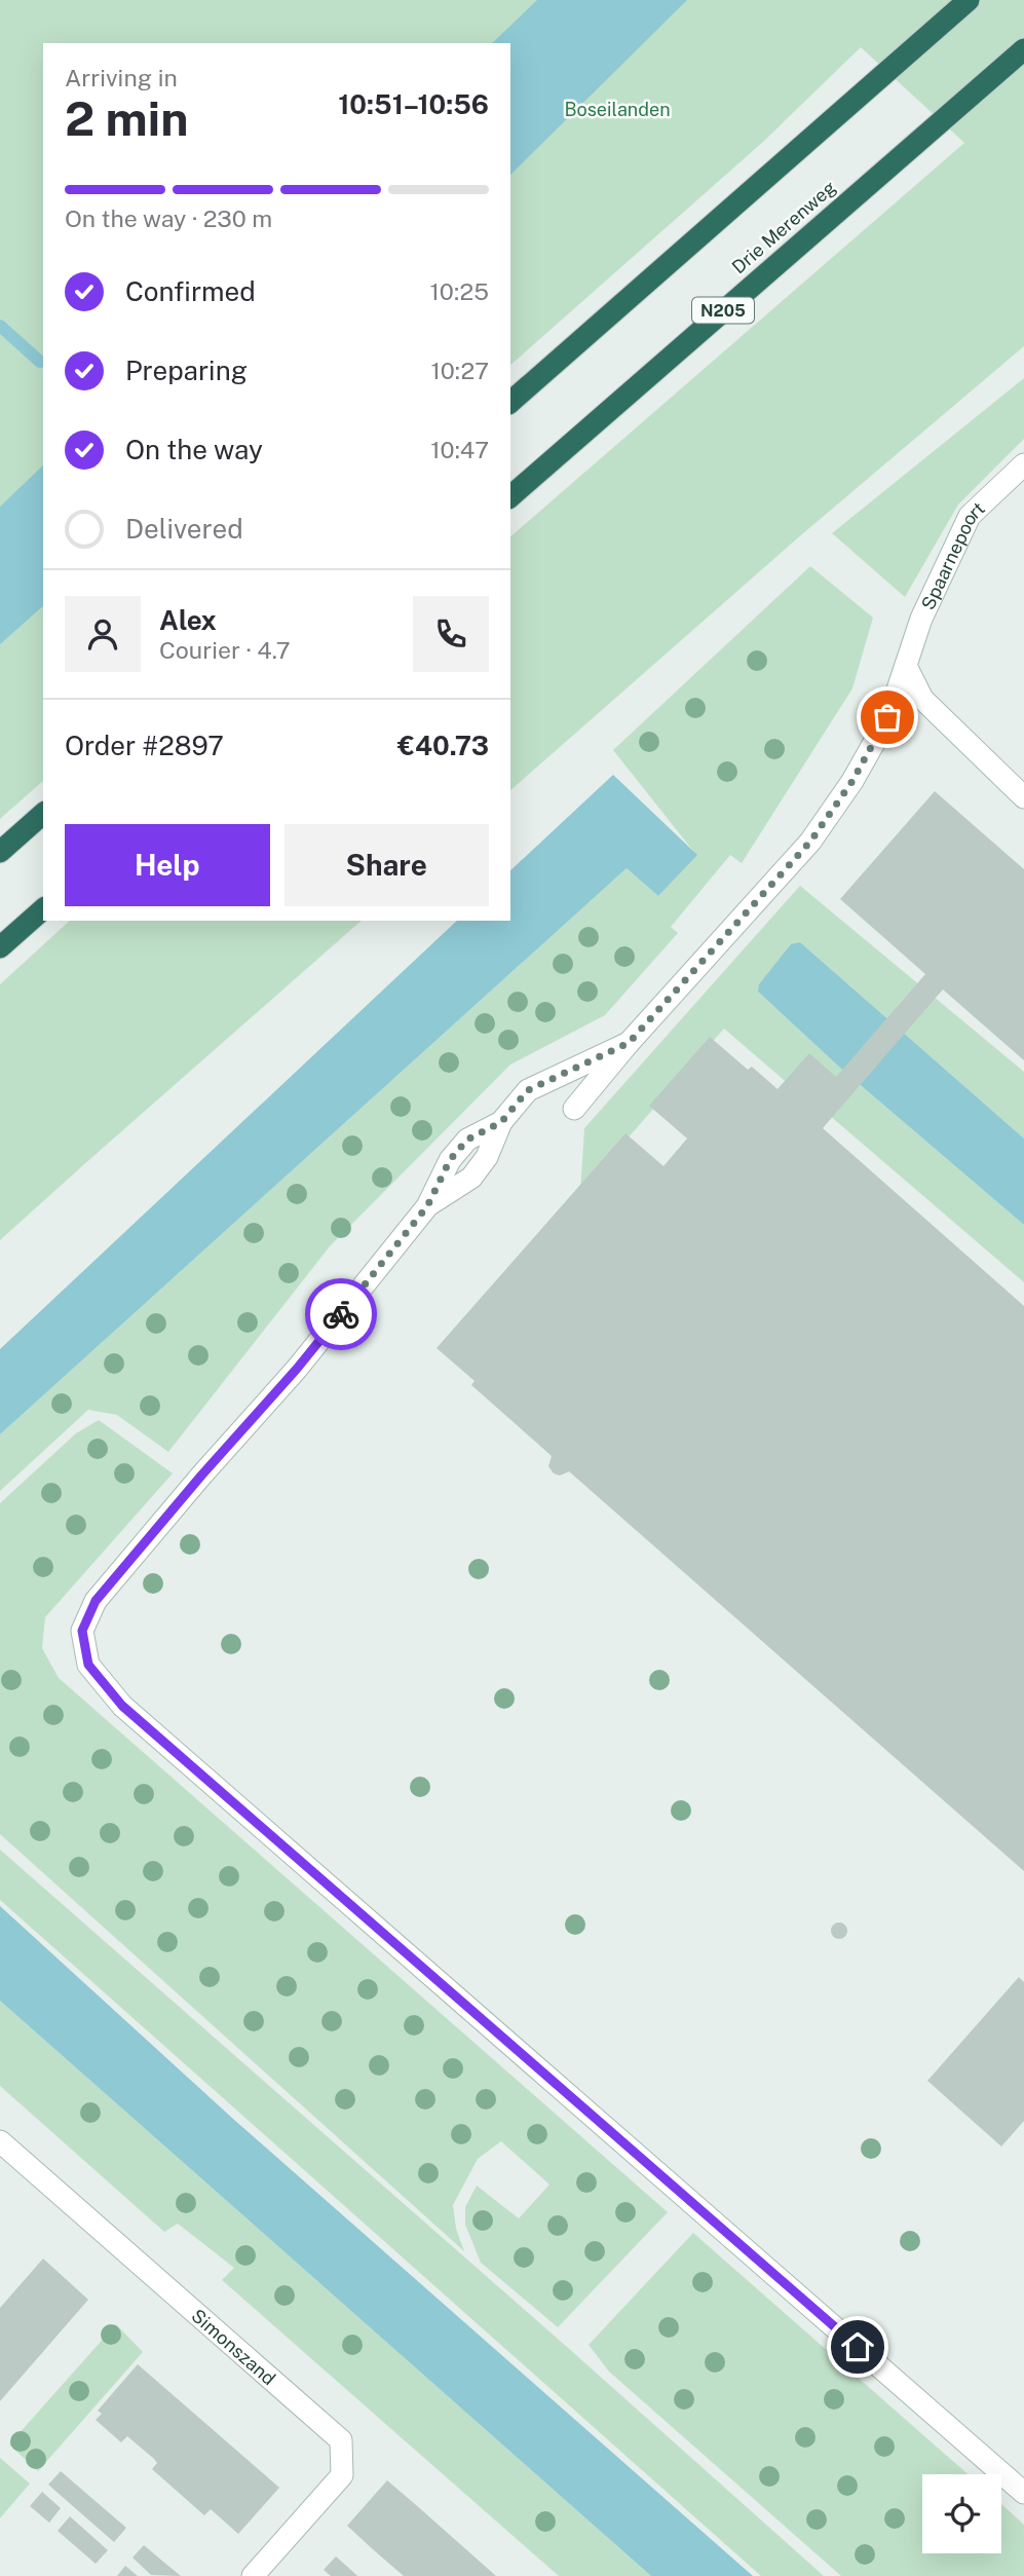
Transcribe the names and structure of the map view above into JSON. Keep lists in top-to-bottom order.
{
  "streets": {
    "highway": ["Drie Merenweg", "N205"],
    "street": ["Spaarnepoort", "Simonszand"]
  },
  "parks": ["Boseilanden"],
  "page": {
    "heading": ["2 min", "Arriving in", "10:51–10:56"],
    "panel": [
      "Alex",
      "Courier · 4.7",
      "Order #2897",
      "€40.73"
    ],
    "bar": "On the way · 230 m",
    "list": [
      ["Confirmed", "10:25"],
      ["Preparing", "10:27"],
      ["On the way", "10:47"],
      "Delivered"
    ],
    "buttons": ["Help", "Share"]
  }
}
